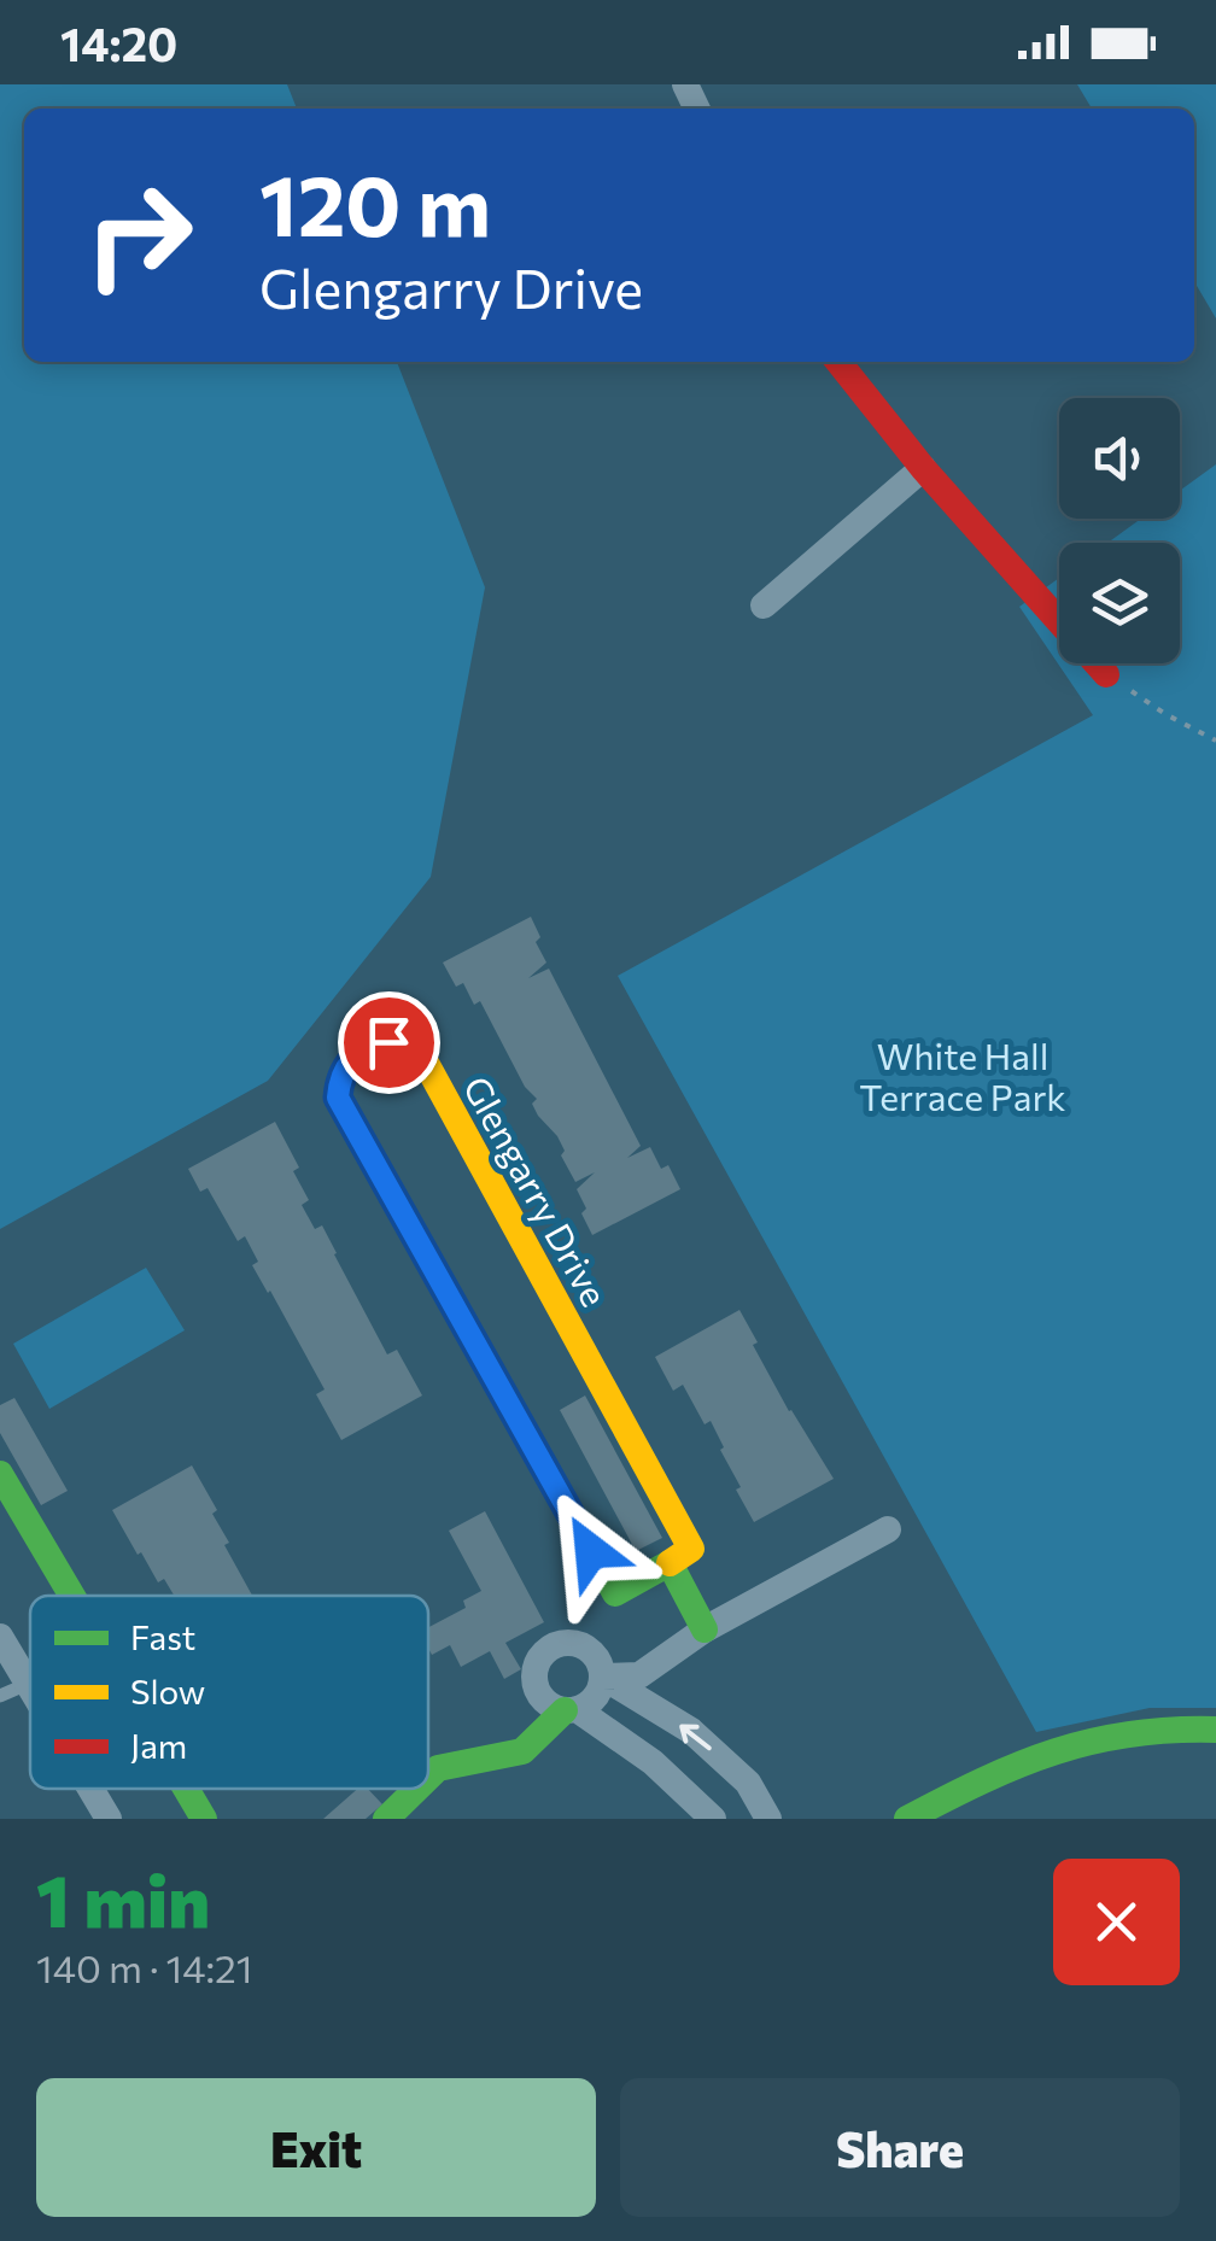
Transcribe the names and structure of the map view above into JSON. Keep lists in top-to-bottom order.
{
  "streets": {
    "street": ["Glengarry Drive"]
  },
  "parks": ["White Hall Terrace Park"],
  "legend": ["Fast", "Slow", "Jam"],
  "page": {
    "status": "14:20",
    "turn": ["120 m", "Glengarry Drive"],
    "heading": ["1 min", "140 m · 14:21"],
    "buttons": ["Exit", "Share"]
  }
}
